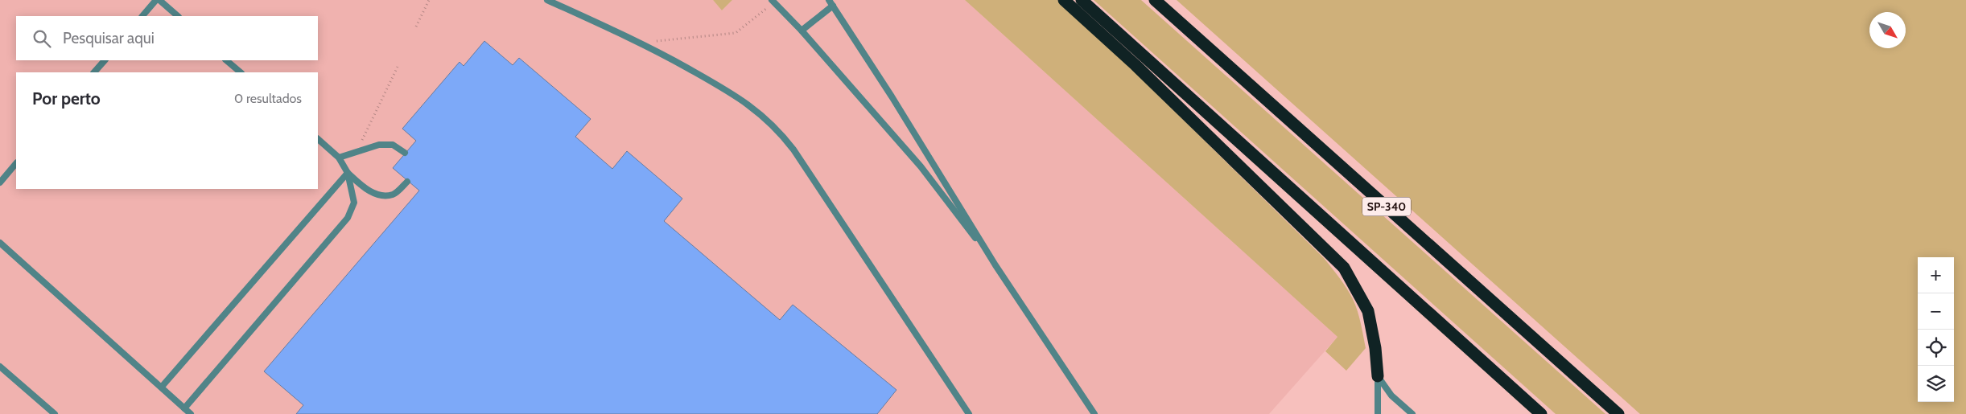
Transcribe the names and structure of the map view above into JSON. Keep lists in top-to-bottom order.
{
  "streets": {
    "highway": ["SP-340"]
  },
  "north": "bottom right",
  "page": {
    "search": "Pesquisar aqui",
    "heading": ["Por perto", "0 resultados"],
    "map_buttons": ["+", "−"]
  }
}
